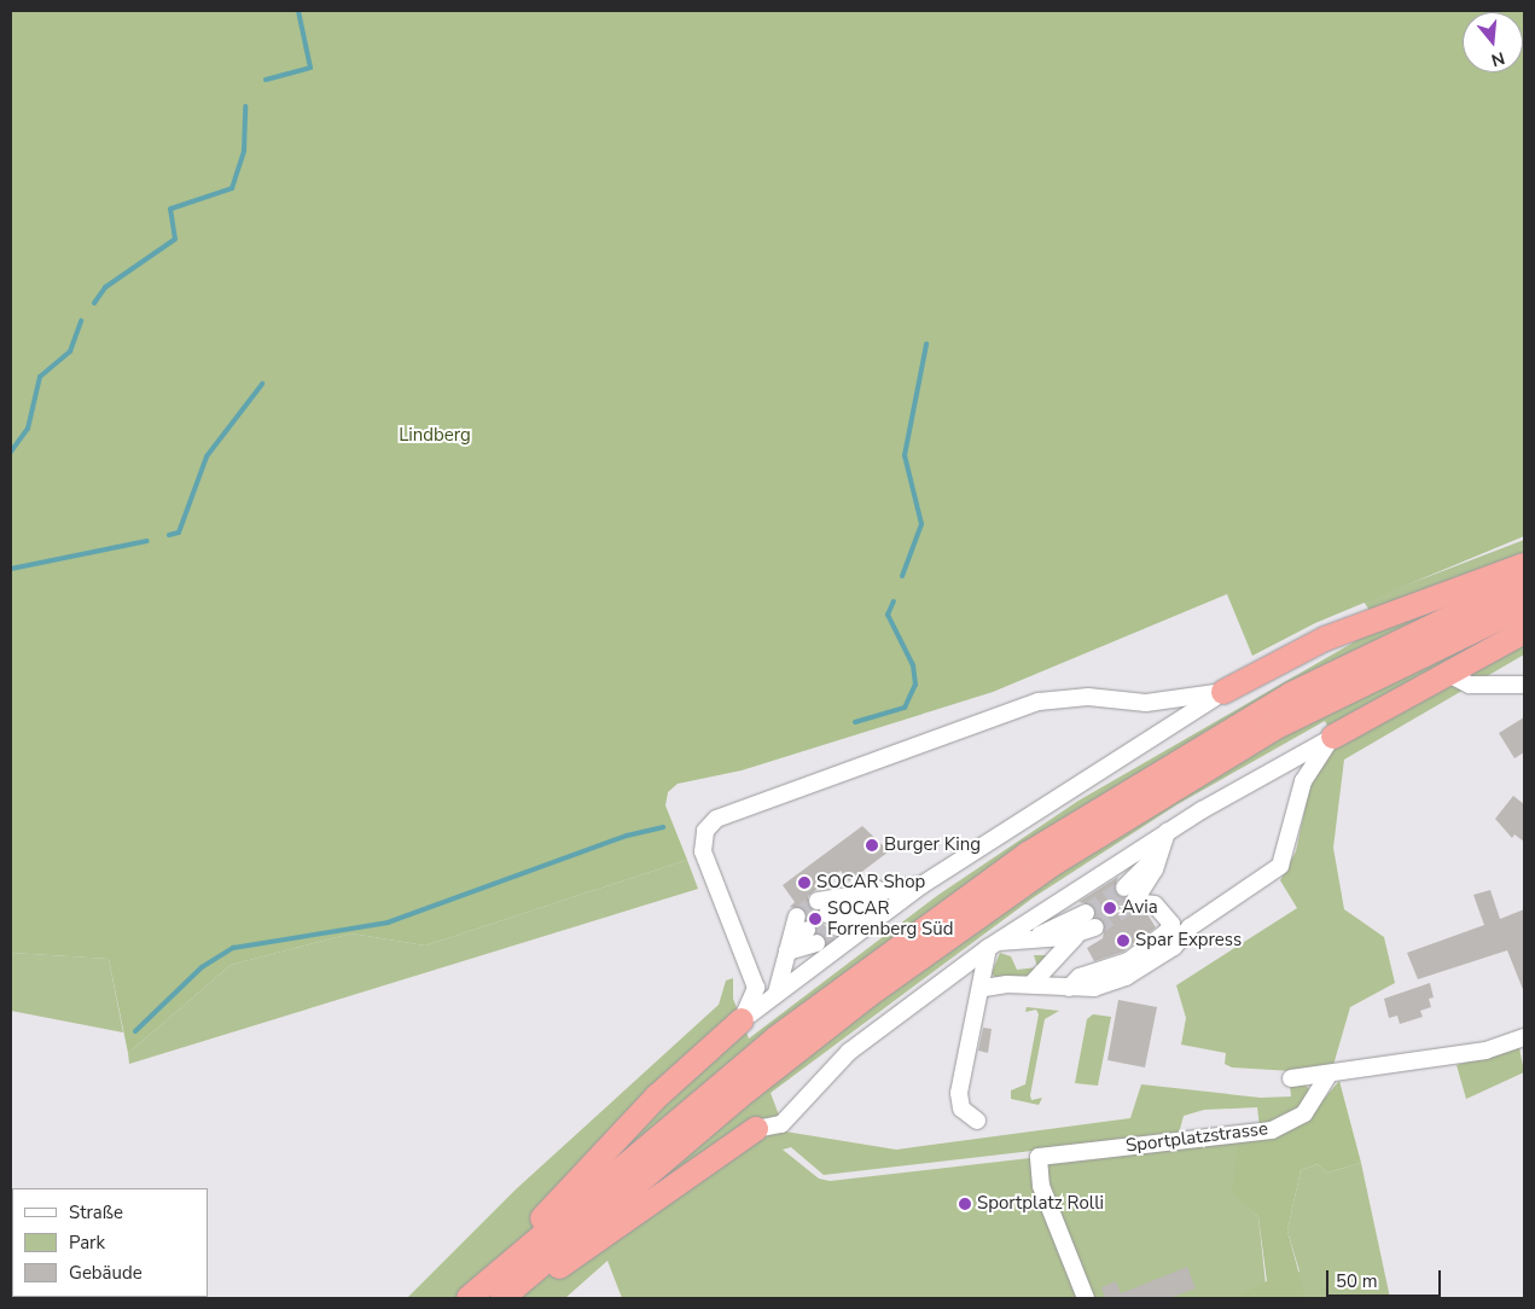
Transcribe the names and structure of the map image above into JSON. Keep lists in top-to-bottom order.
{
  "streets": {
    "street": ["Sportplatzstrasse"]
  },
  "parks": ["Lindberg"],
  "places": [
    "Burger King",
    "SOCAR Shop",
    "Avia",
    "SOCAR Forrenberg Süd",
    "Spar Express",
    "Sportplatz Rolli"
  ],
  "legend": ["Straße", "Park", "Gebäude"],
  "scale_bar": "50 m",
  "north": "bottom"
}
